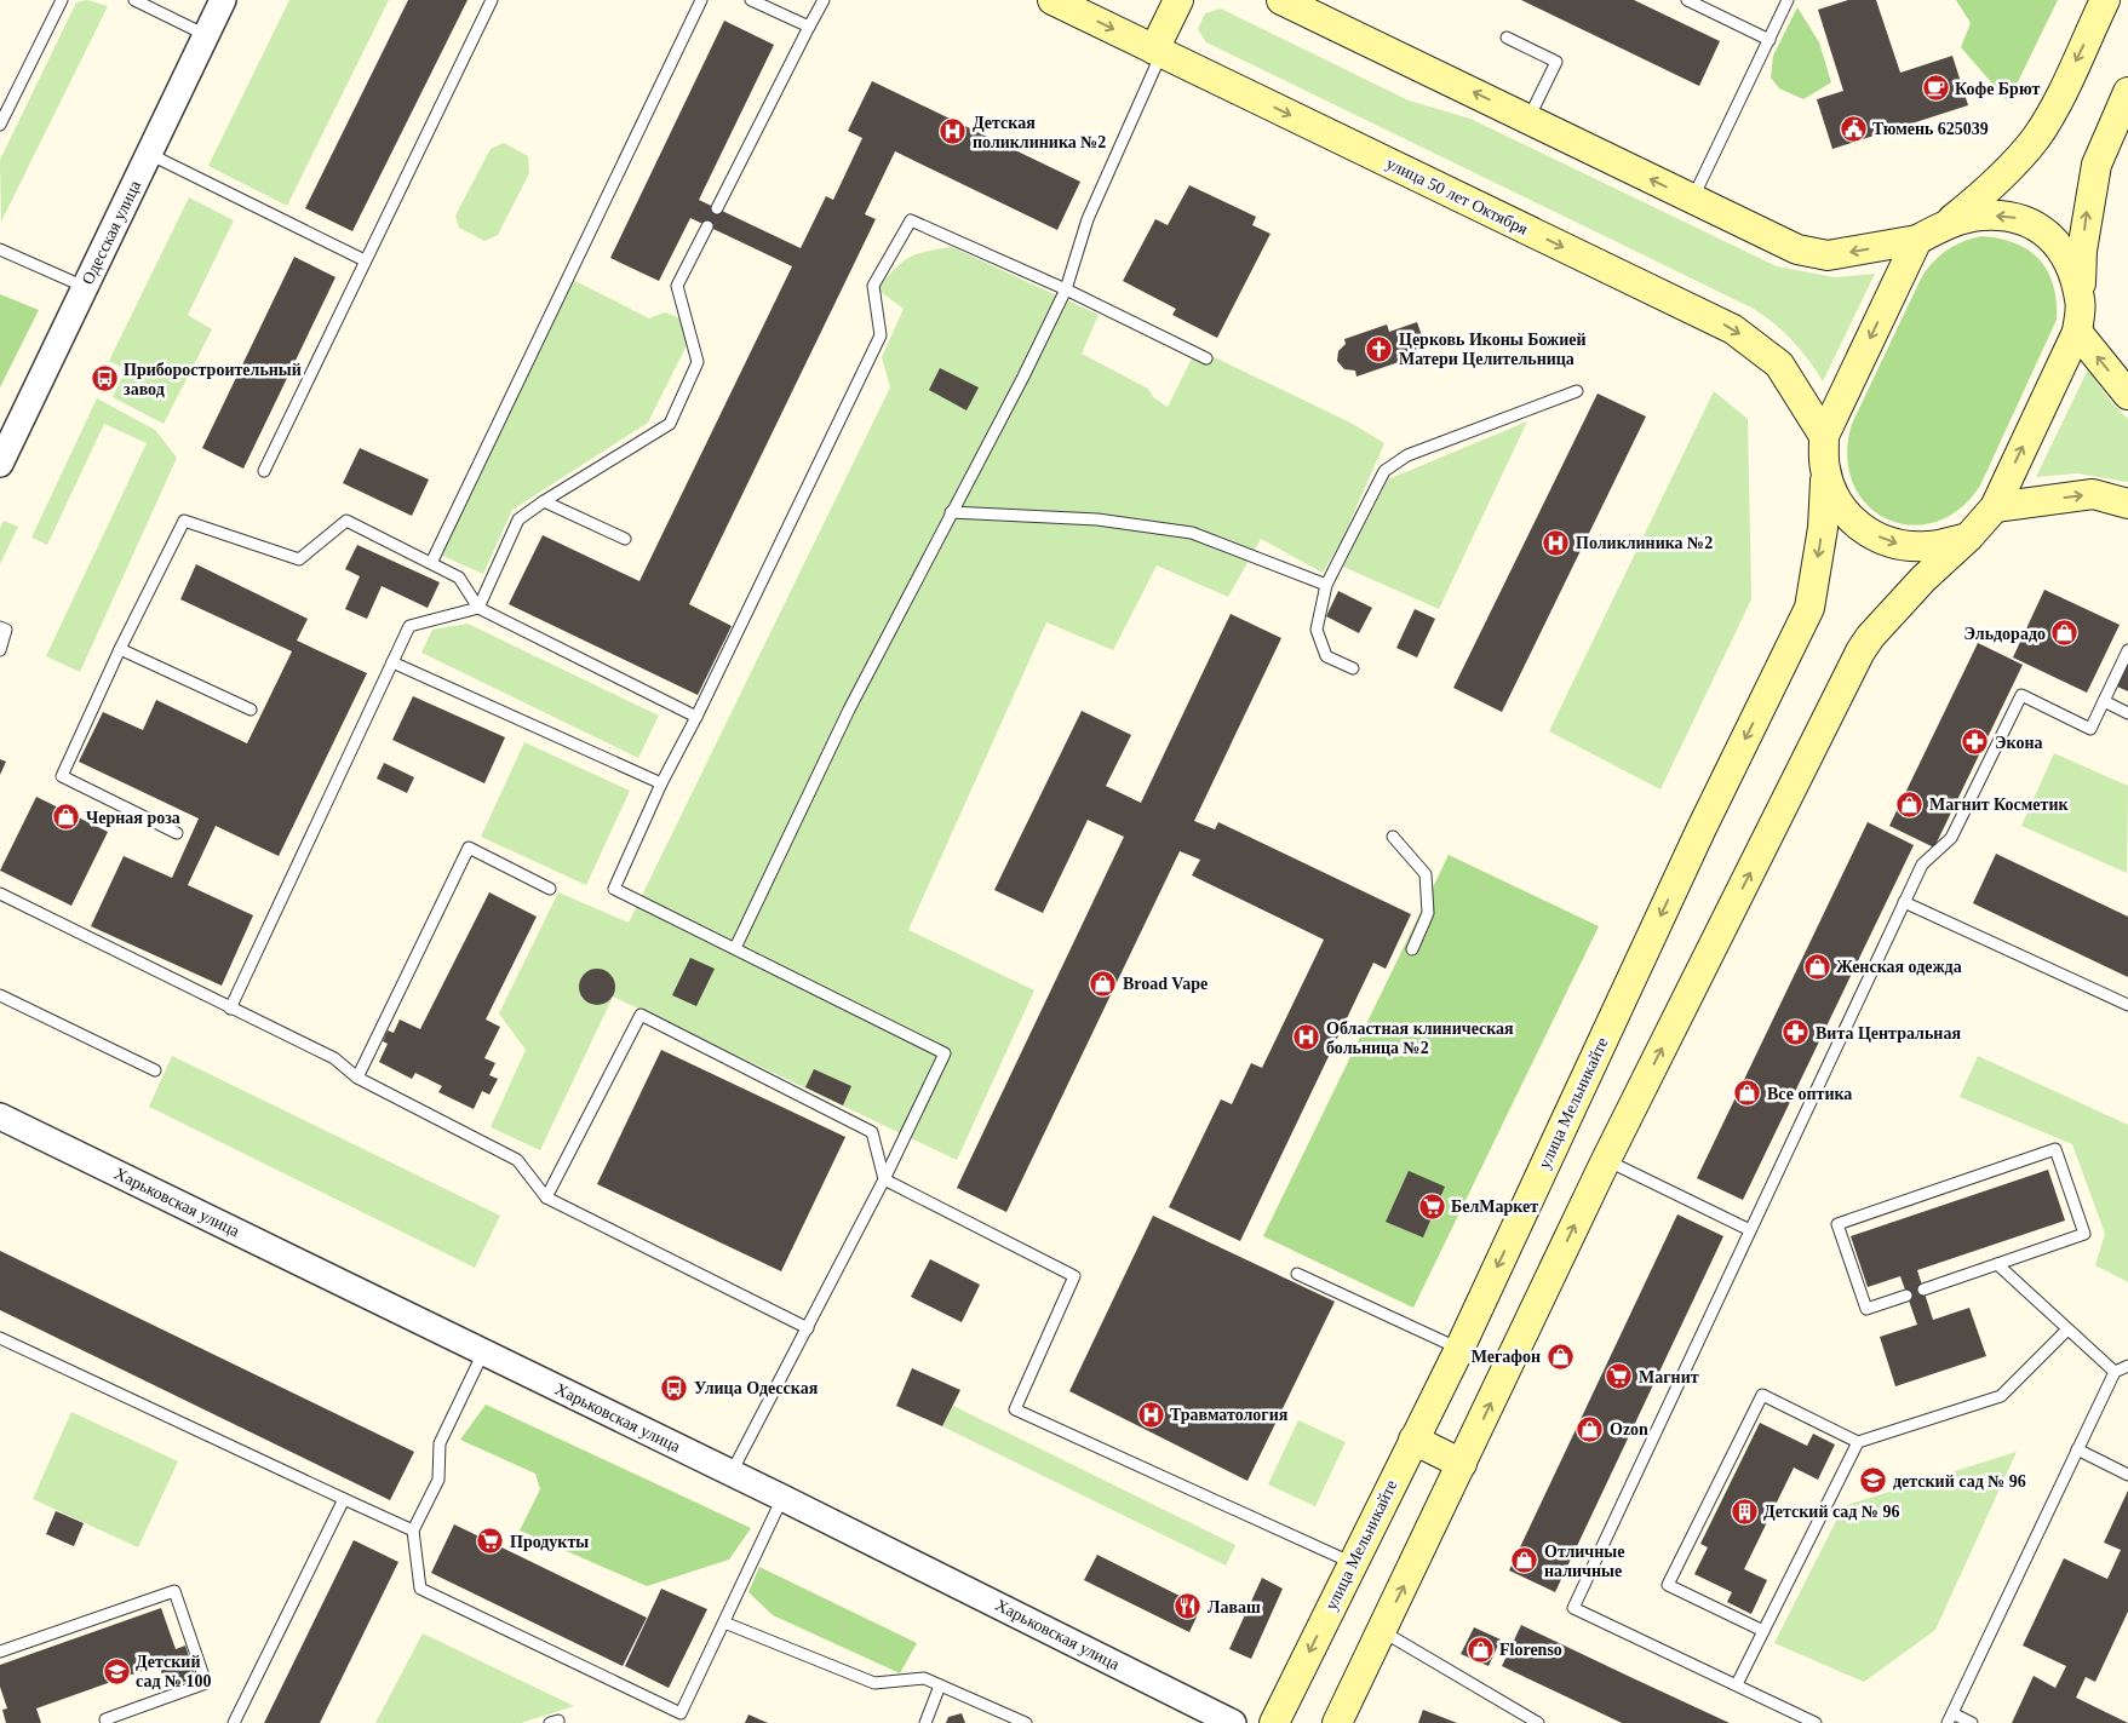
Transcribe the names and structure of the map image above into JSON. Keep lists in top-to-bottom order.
{
  "streets": {
    "main road": ["улица 50 лет Октября", "улица Мельникайте"],
    "street": ["Одесская улица", "Харьковская улица"]
  },
  "places": {
    "cafe": ["Кофе Брют"],
    "public building": ["Тюмень 625039"],
    "hospital": [
      "Детская поликлиника №2",
      "Поликлиника №2",
      "Областная клиническая больница №2",
      "Травматология"
    ],
    "church": ["Церковь Иконы Божией Матери Целительница"],
    "bus stop": ["Приборостроительный завод", "Улица Одесская"],
    "shop": [
      "Эльдорадо",
      "Магнит Косметик",
      "Черная роза",
      "Женская одежда",
      "Broad Vape",
      "Все оптика",
      "Мегафон",
      "Ozon",
      "Отличные наличные",
      "Florenso"
    ],
    "pharmacy": ["Экона", "Вита Центральная"],
    "supermarket": ["БелМаркет", "Магнит", "Продукты"],
    "school or university": ["детский сад № 96", "Детский сад № 100"],
    "building": ["Детский сад № 96"],
    "restaurant": ["Лаваш"]
  }
}
